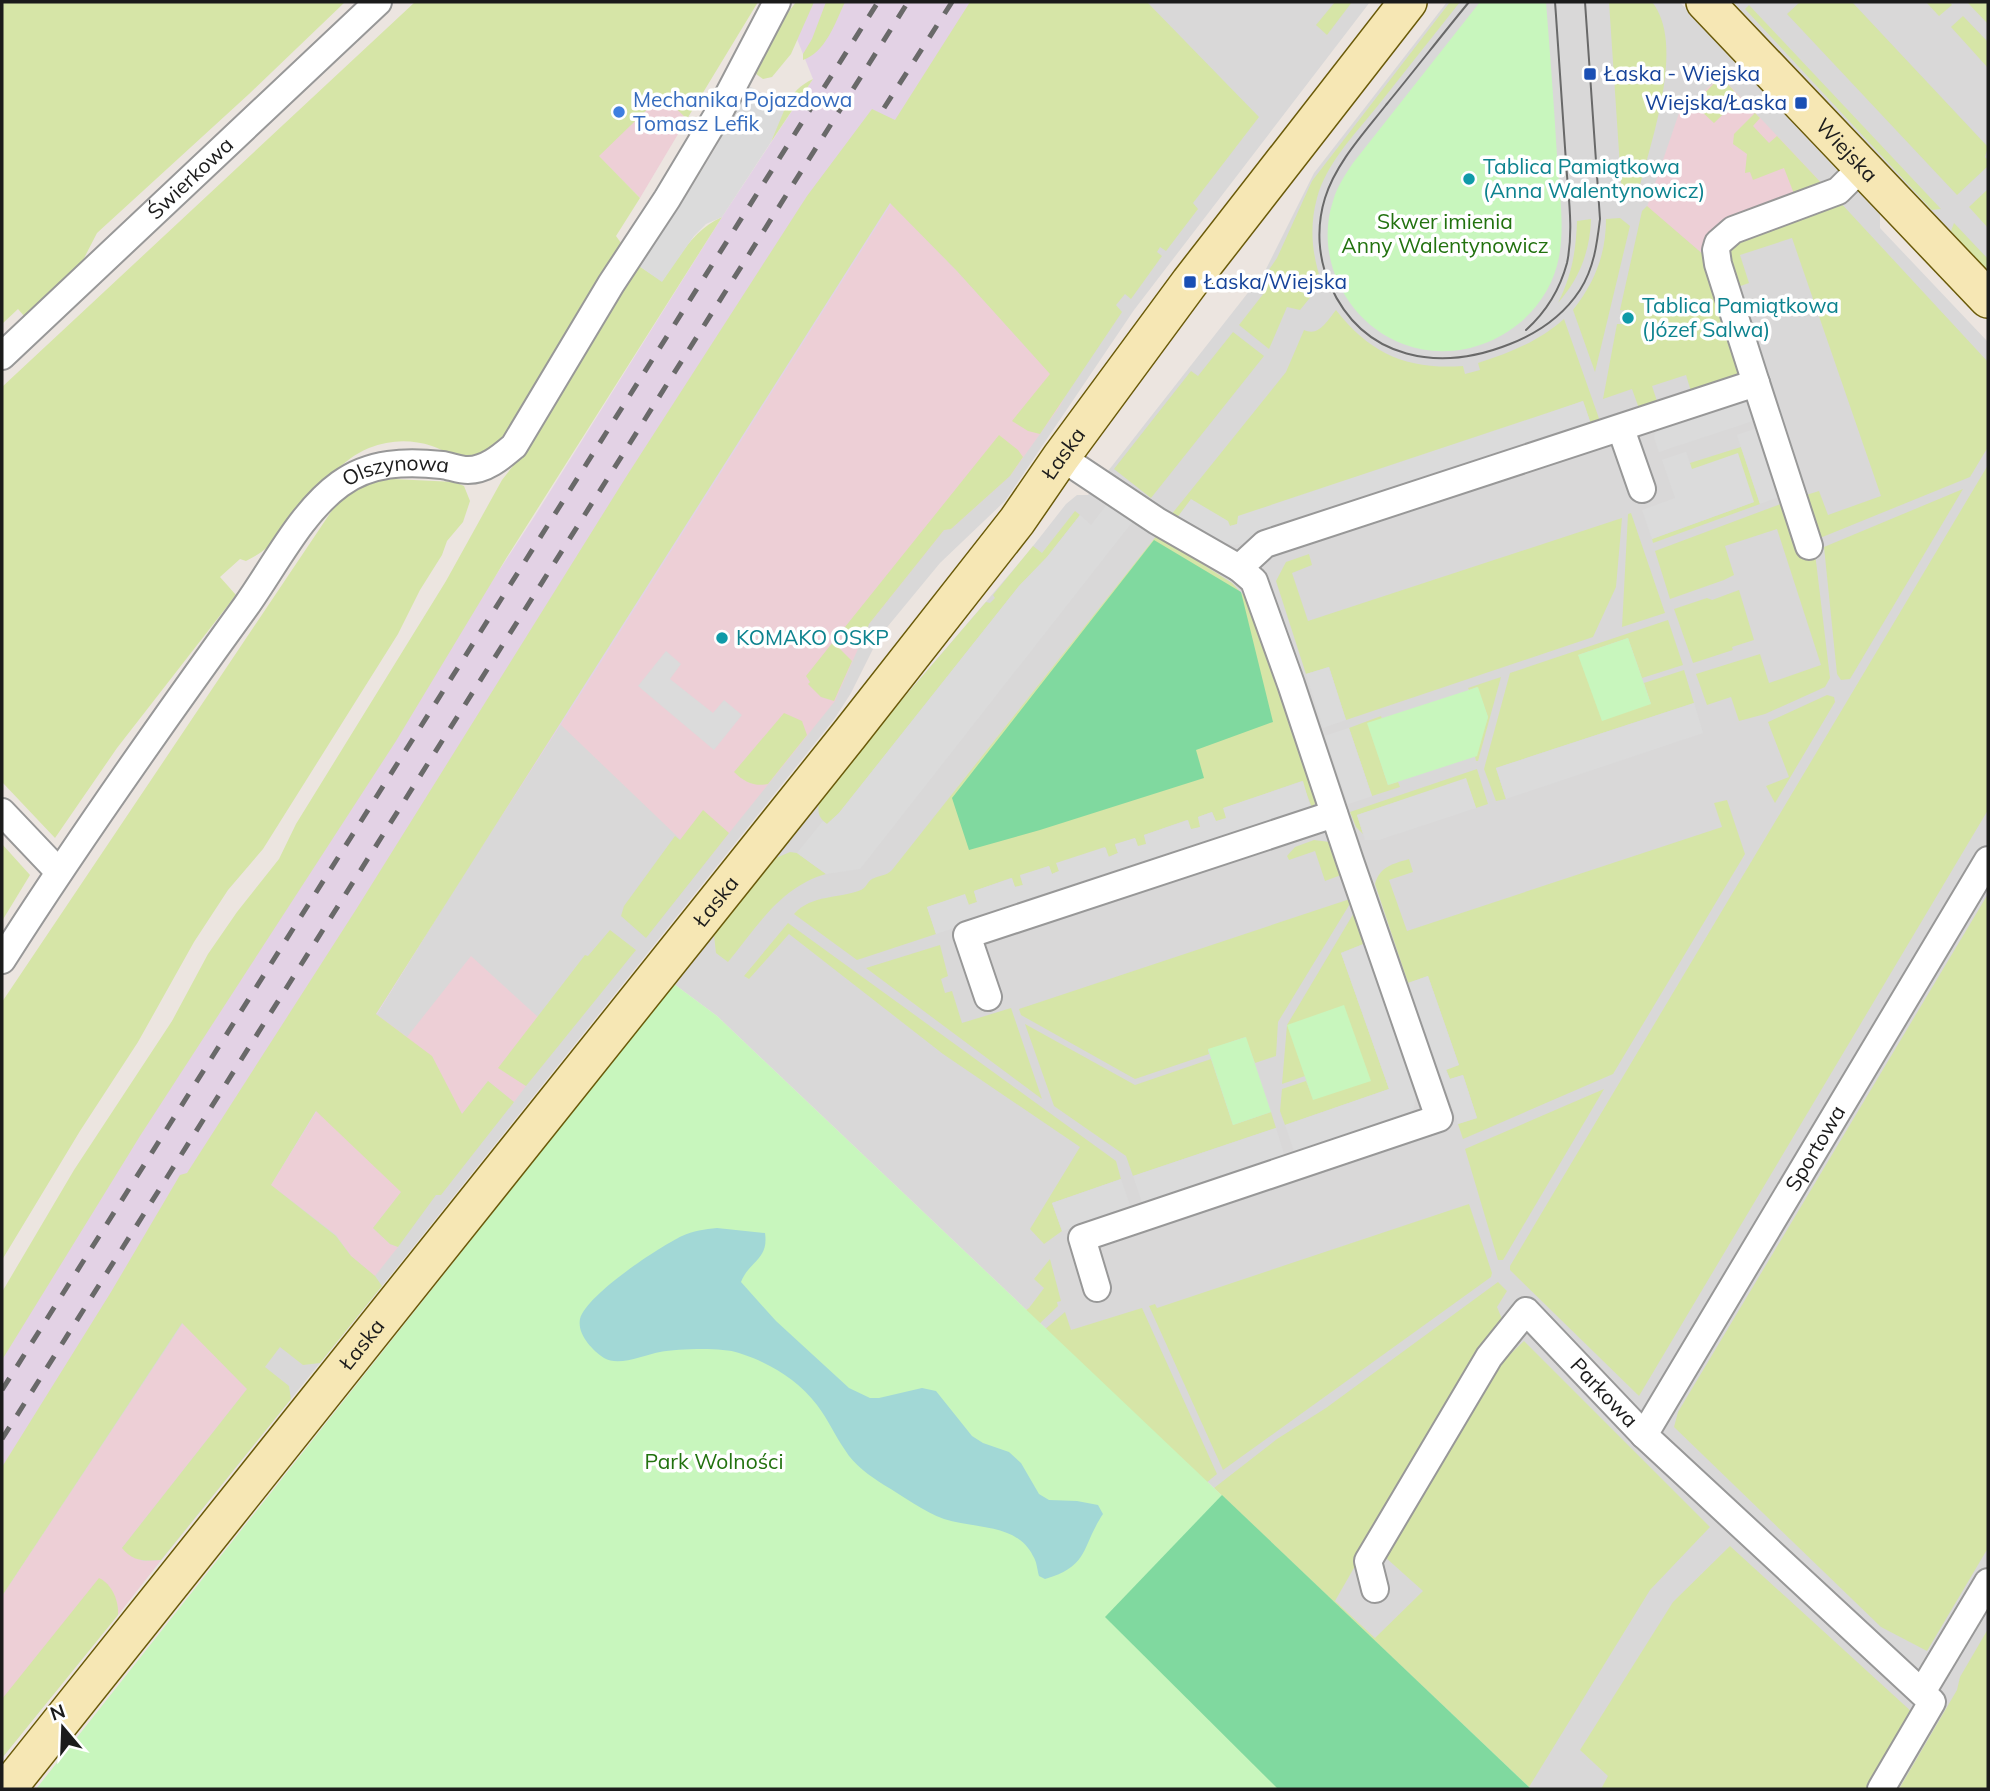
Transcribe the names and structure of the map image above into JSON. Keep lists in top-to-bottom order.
{
  "streets": {
    "main road": ["Wiejska", "Łaska"],
    "street": [
      "Świerkowa",
      "Olszynowa",
      "Sportowa",
      "Parkowa"
    ]
  },
  "crossings": [
    ["Sportowa", "Parkowa"]
  ],
  "parks": ["Skwer imienia Anny Walentynowicz", "Park Wolności"],
  "places": {
    "transit": ["Łaska - Wiejska", "Wiejska/Łaska", "Łaska/Wiejska"],
    "other": [
      "Mechanika Pojazdowa Tomasz Lefik",
      "Tablica Pamiątkowa (Anna Walentynowicz)",
      "Tablica Pamiątkowa (Józef Salwa)",
      "KOMAKO OSKP"
    ]
  },
  "north": "top"
}
